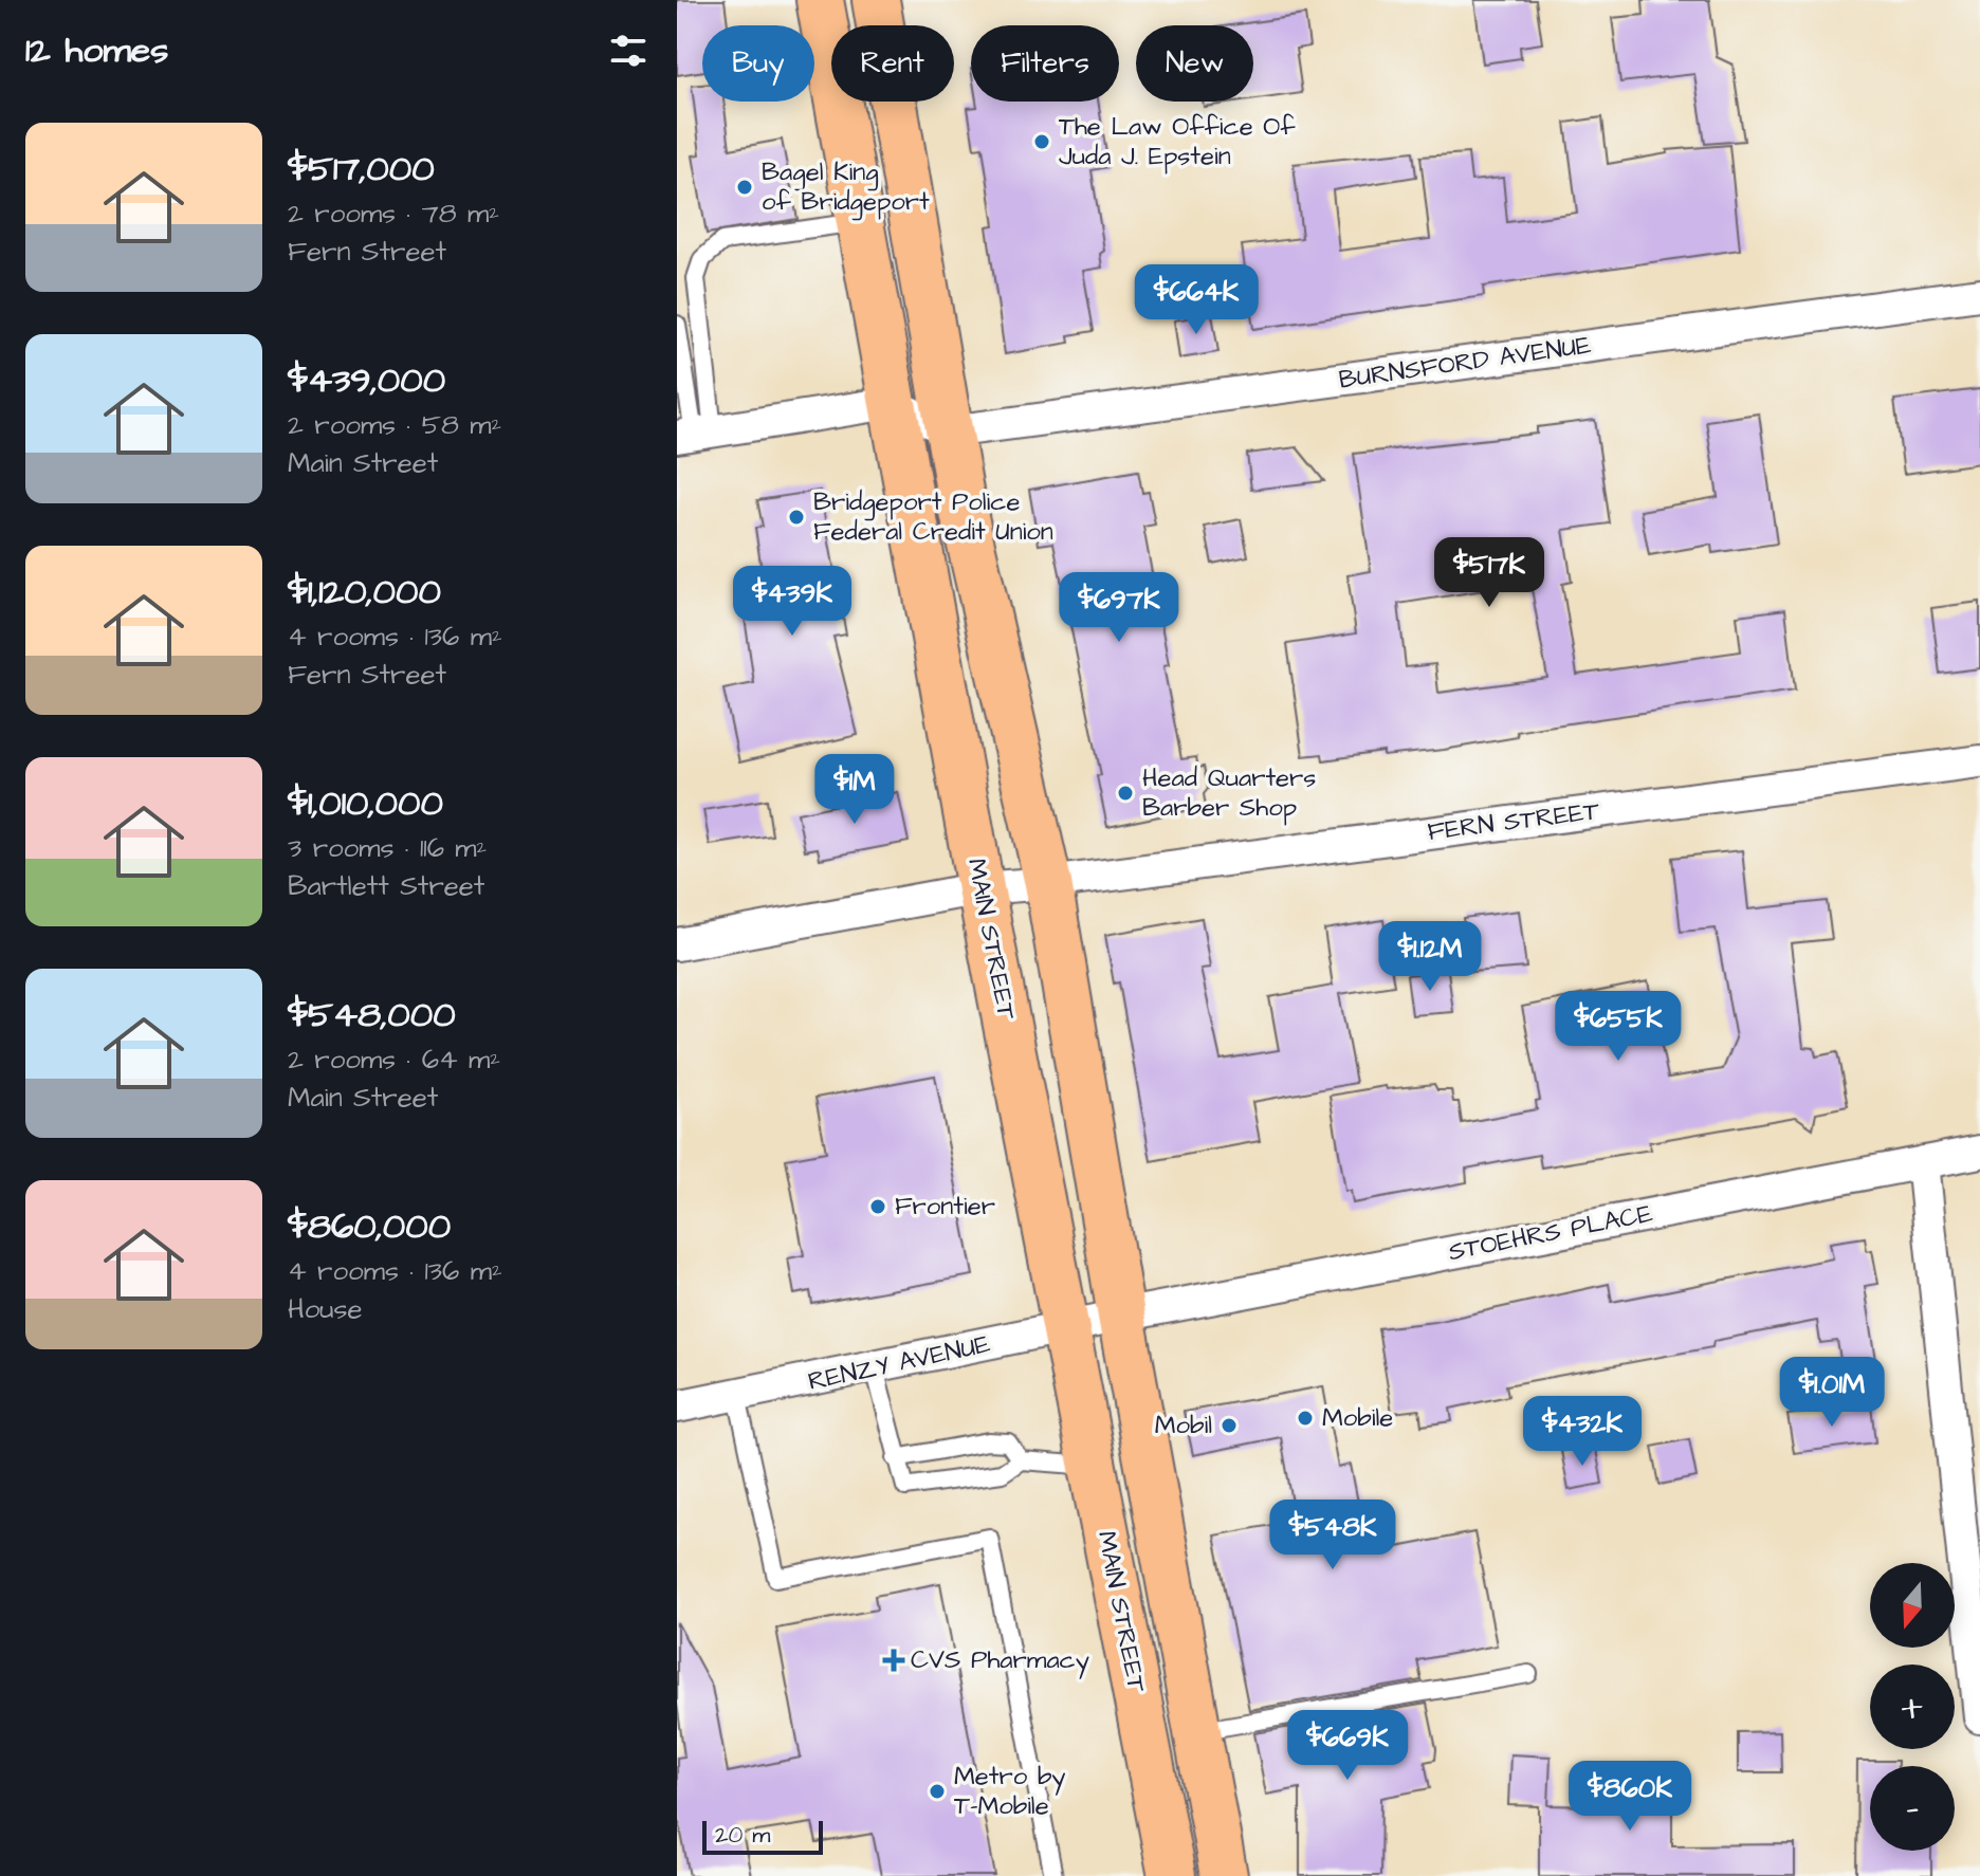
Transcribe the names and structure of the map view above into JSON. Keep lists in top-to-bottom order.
{
  "streets": {
    "main road": ["MAIN STREET"],
    "street": [
      "BURNSFORD AVENUE",
      "FERN STREET",
      "STOEHRS PLACE",
      "RENZY AVENUE"
    ]
  },
  "crossings": [
    ["BURNSFORD AVENUE", "MAIN STREET"],
    ["FERN STREET", "MAIN STREET"],
    ["MAIN STREET", "STOEHRS PLACE"],
    ["MAIN STREET", "RENZY AVENUE"],
    ["STOEHRS PLACE", "RENZY AVENUE"]
  ],
  "places": {
    "other": [
      "The Law Office Of Juda J. Epstein",
      "Bagel King of Bridgeport",
      "Bridgeport Police Federal Credit Union",
      "Head Quarters Barber Shop",
      "Frontier",
      "Mobile",
      "Mobil",
      "Metro by T-Mobile"
    ],
    "health": ["CVS Pharmacy"]
  },
  "scale_bar": "20 m",
  "north": "bottom",
  "page": {
    "heading": "12 homes",
    "chip": [
      "Buy",
      "Rent",
      "Filters",
      "New"
    ],
    "list": [
      {
        "name": "$517,000",
        "note": "2 rooms · 78 m² · Fern Street"
      },
      {
        "name": "$439,000",
        "note": "2 rooms · 58 m² · Main Street"
      },
      {
        "name": "$1,120,000",
        "note": "4 rooms · 136 m² · Fern Street"
      },
      {
        "name": "$1,010,000",
        "note": "3 rooms · 116 m² · Bartlett Street"
      },
      {
        "name": "$548,000",
        "note": "2 rooms · 64 m² · Main Street"
      },
      {
        "name": "$860,000",
        "note": "4 rooms · 136 m² · House"
      }
    ],
    "price": [
      "$664K",
      "$517K",
      "$439K",
      "$697K",
      "$1M",
      "$1.12M",
      "$655K",
      "$1.01M",
      "$432K",
      "$548K",
      "$669K",
      "$860K"
    ],
    "map_buttons": ["+", "−"],
    "scale": "20 m"
  }
}
